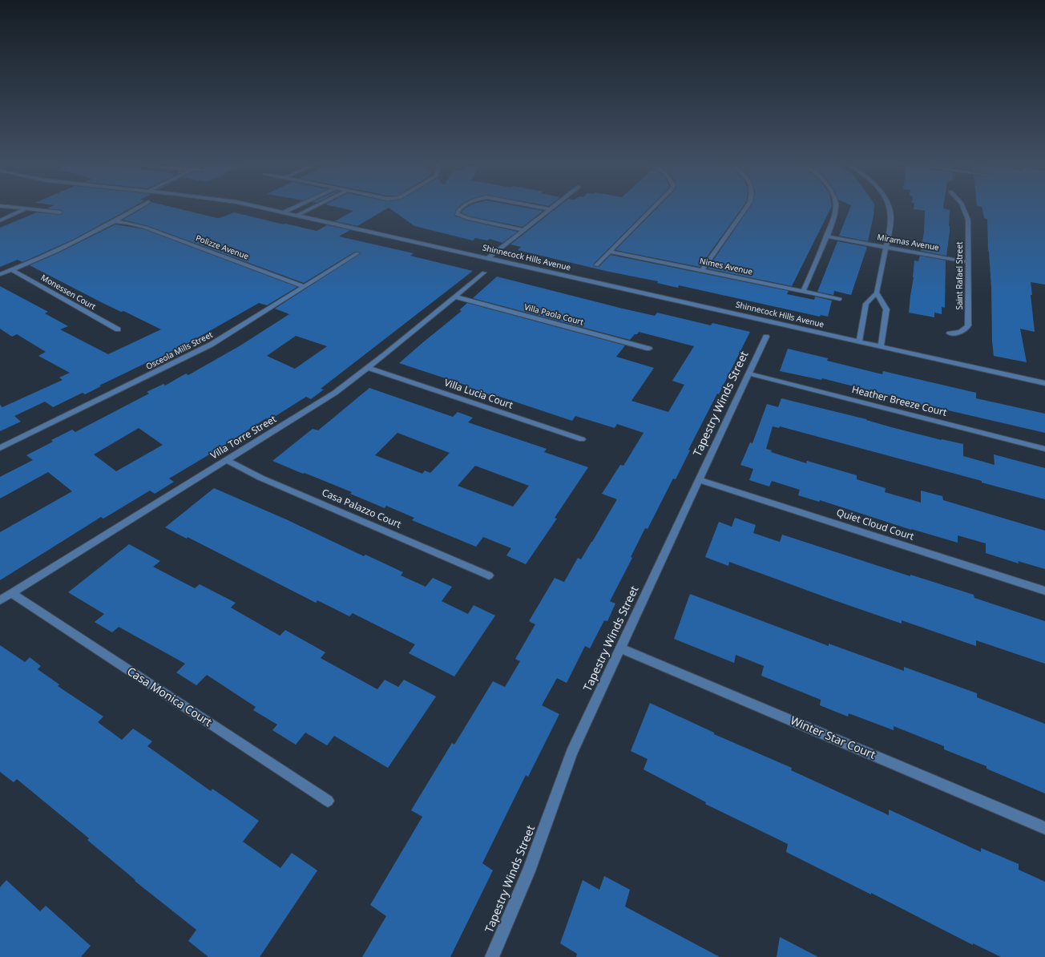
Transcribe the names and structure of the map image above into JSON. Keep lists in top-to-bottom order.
{
  "streets": {
    "street": [
      "Miramas Avenue",
      "Polizze Avenue",
      "Shinnecock Hills Avenue",
      "Nimes Avenue",
      "Saint Rafael Street",
      "Monessen Court",
      "Villa Paola Court",
      "Osceola Mills Street",
      "Villa Lucia Court",
      "Heather Breeze Court",
      "Tapestry Winds Street",
      "Villa Torre Street",
      "Casa Palazzo Court",
      "Quiet Cloud Court",
      "Casa Monica Court",
      "Winter Star Court"
    ]
  },
  "crossings": [
    ["Miramas Avenue", "Saint Rafael Street"],
    ["Polizze Avenue", "Osceola Mills Street"],
    ["Villa Paola Court", "Villa Torre Street"],
    ["Villa Lucia Court", "Villa Torre Street"],
    ["Heather Breeze Court", "Tapestry Winds Street"],
    ["Tapestry Winds Street", "Quiet Cloud Court"],
    ["Tapestry Winds Street", "Winter Star Court"],
    ["Villa Torre Street", "Casa Palazzo Court"],
    ["Villa Torre Street", "Casa Monica Court"]
  ]
}
